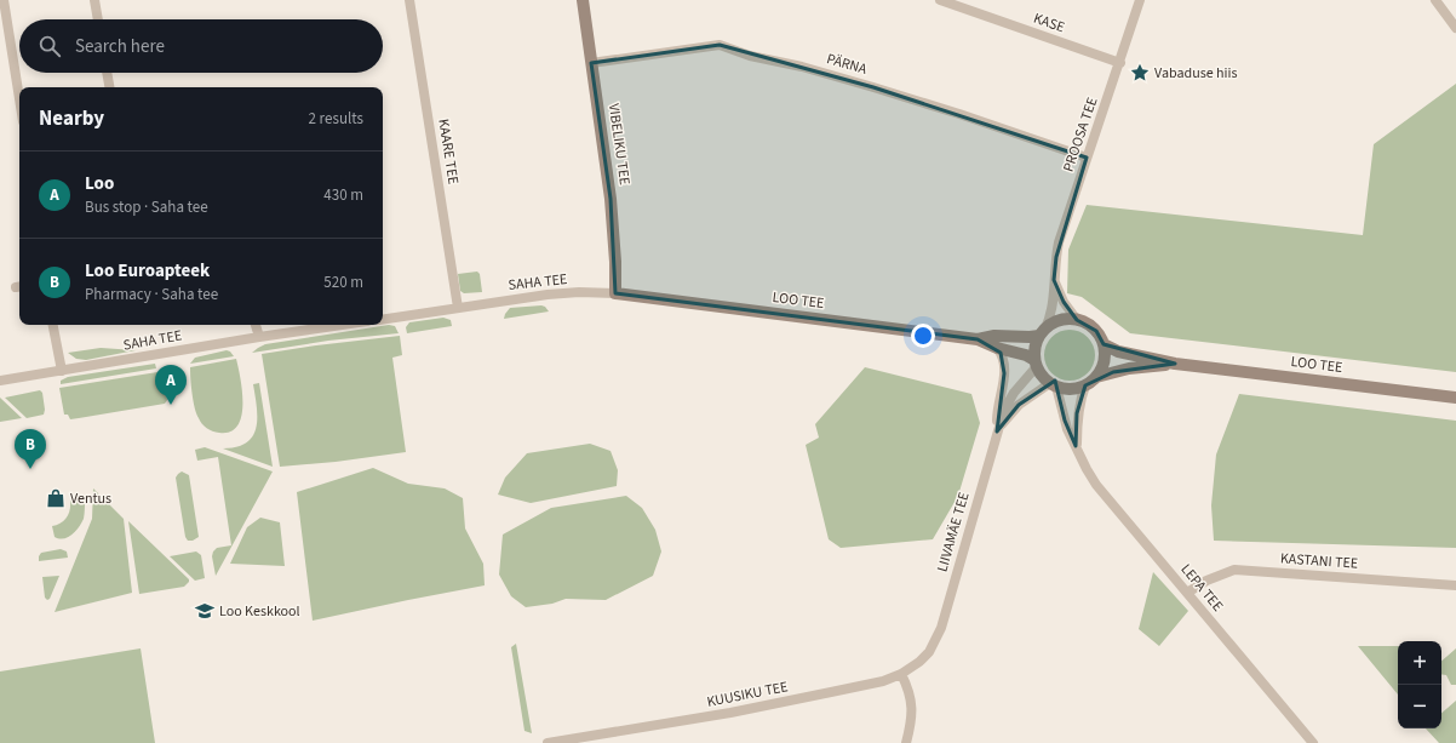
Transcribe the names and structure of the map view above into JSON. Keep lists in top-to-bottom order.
{
  "streets": {
    "street": [
      "KASE",
      "PÄRNA",
      "PROOSA TEE",
      "VIBELIKU TEE",
      "KAARE TEE",
      "SAHA TEE",
      "LOO TEE",
      "LIIVAMÄE TEE",
      "KASTANI TEE",
      "LEPA TEE",
      "KUUSIKU TEE"
    ]
  },
  "crossings": [
    ["KASE", "PROOSA TEE"],
    ["PÄRNA", "PROOSA TEE"],
    ["PÄRNA", "VIBELIKU TEE"],
    ["PROOSA TEE", "LOO TEE"],
    ["PROOSA TEE", "LIIVAMÄE TEE"],
    ["PROOSA TEE", "LEPA TEE"],
    ["VIBELIKU TEE", "SAHA TEE"],
    ["VIBELIKU TEE", "LOO TEE"],
    ["KAARE TEE", "SAHA TEE"],
    ["SAHA TEE", "LOO TEE"],
    ["LOO TEE", "LIIVAMÄE TEE"],
    ["LOO TEE", "LEPA TEE"],
    ["LIIVAMÄE TEE", "LEPA TEE"],
    ["LIIVAMÄE TEE", "KUUSIKU TEE"],
    ["KASTANI TEE", "LEPA TEE"]
  ],
  "places": {
    "place": ["Vabaduse hiis"],
    "shop": ["Ventus"],
    "school or university": ["Loo Keskkool"]
  },
  "page": {
    "search": "Search here",
    "heading": ["Nearby", "2 results"],
    "list": [
      {
        "mark": "A",
        "name": "Loo",
        "note": "Bus stop · Saha tee",
        "value": "430 m"
      },
      {
        "mark": "B",
        "name": "Loo Euroapteek",
        "note": "Pharmacy · Saha tee",
        "value": "520 m"
      }
    ],
    "pins": ["A", "B"],
    "map_buttons": ["+", "−"]
  }
}
